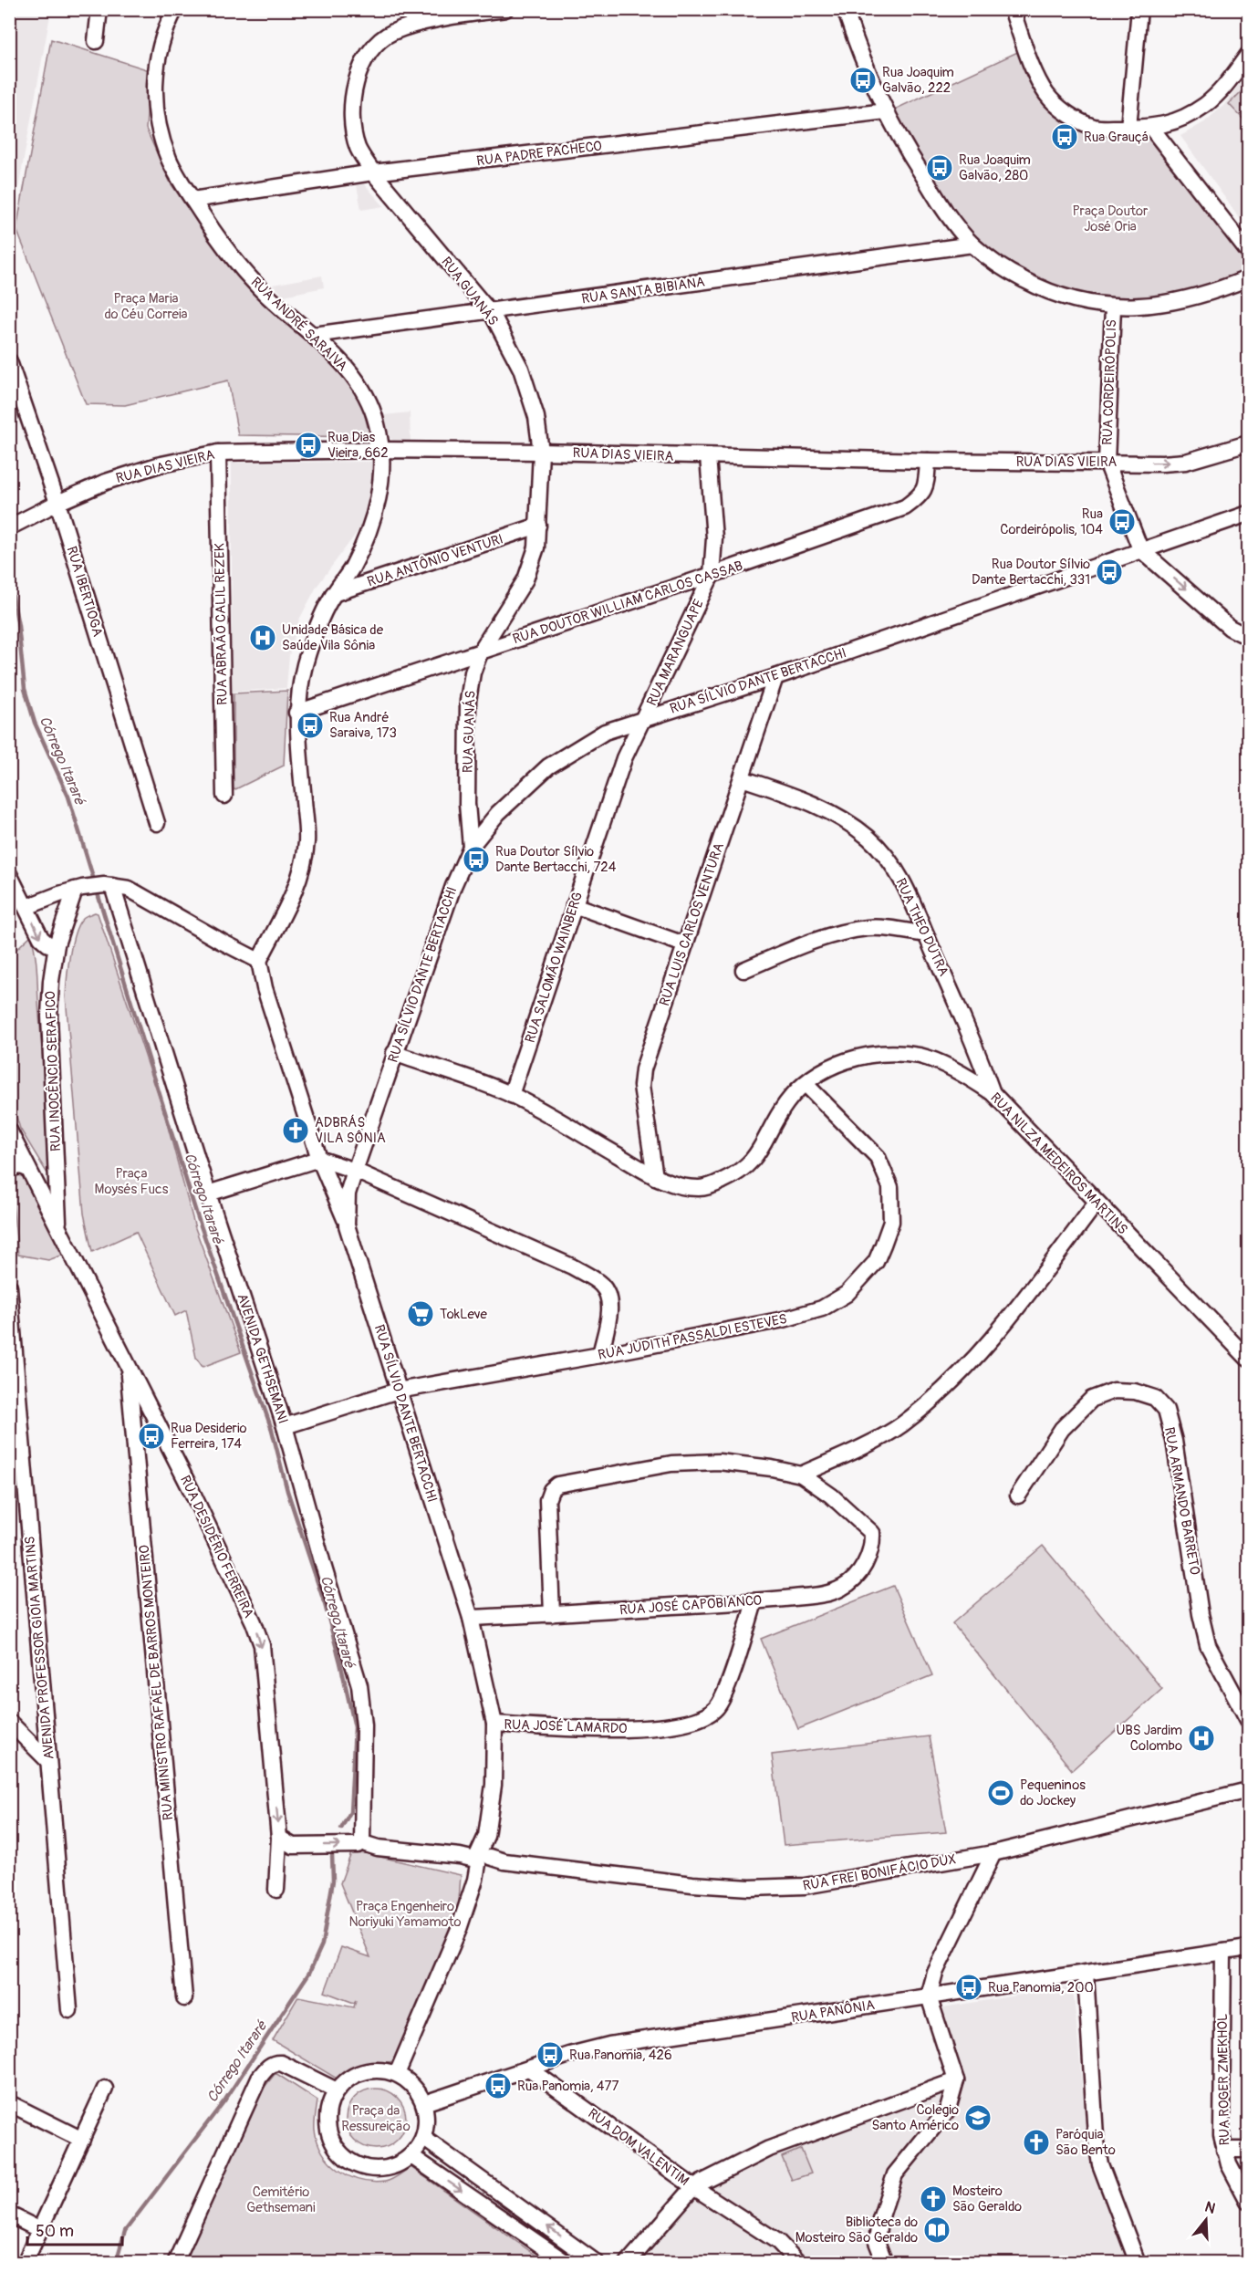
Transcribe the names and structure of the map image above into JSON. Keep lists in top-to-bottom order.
{
  "streets": {
    "street": [
      "RUA PADRE PACHECO",
      "RUA SANTA BIBIANA",
      "RUA GUANÁS",
      "RUA ANDRÉ SARAIVA",
      "RUA CORDEIRÓPOLIS",
      "RUA DIAS VIEIRA",
      "RUA ANTÔNIO VENTURI",
      "RUA IBERTIOGA",
      "RUA DOUTOR WILLIAM CARLOS CASSAB",
      "RUA ABRAÃO CALIL REZEK",
      "RUA MARANGUAPE",
      "RUA SÍLVIO DANTE BERTACCHI",
      "RUA LUIS CARLOS VENTURA",
      "RUA THEO DUTRA",
      "RUA SALOMÃO WAINBERG",
      "RUA INOCÊNCIO SERAFICO",
      "RUA NILZA MEDEIROS MARTINS",
      "RUA JUDITH PASSALDI ESTEVES",
      "AVENIDA GETHSEMANI",
      "RUA ARMANDO BARRETO",
      "RUA DESIDÉRIO FERREIRA",
      "RUA JOSÉ CAPOBIANCO",
      "AVENIDA PROFESSOR GIOIA MARTINS",
      "RUA MINISTRO RAFAEL DE BARROS MONTEIRO",
      "RUA JOSÉ LAMARDO",
      "RUA FREI BONIFÁCIO DUX",
      "RUA PANÔNIA",
      "RUA ROGER ZMEKHOL",
      "RUA DOM VALENTIM"
    ]
  },
  "crossings": [
    ["RUA PADRE PACHECO", "RUA GUANÁS"],
    ["RUA PADRE PACHECO", "RUA ANDRÉ SARAIVA"],
    ["RUA SANTA BIBIANA", "RUA GUANÁS"],
    ["RUA SANTA BIBIANA", "RUA ANDRÉ SARAIVA"],
    ["RUA GUANÁS", "RUA DIAS VIEIRA"],
    ["RUA GUANÁS", "RUA ANTÔNIO VENTURI"],
    ["RUA GUANÁS", "RUA DOUTOR WILLIAM CARLOS CASSAB"],
    ["RUA GUANÁS", "RUA SÍLVIO DANTE BERTACCHI"],
    ["RUA ANDRÉ SARAIVA", "RUA DIAS VIEIRA"],
    ["RUA ANDRÉ SARAIVA", "RUA ANTÔNIO VENTURI"],
    ["RUA ANDRÉ SARAIVA", "RUA DOUTOR WILLIAM CARLOS CASSAB"],
    ["RUA CORDEIRÓPOLIS", "RUA DIAS VIEIRA"],
    ["RUA CORDEIRÓPOLIS", "RUA SÍLVIO DANTE BERTACCHI"],
    ["RUA DIAS VIEIRA", "RUA IBERTIOGA"],
    ["RUA DIAS VIEIRA", "RUA DOUTOR WILLIAM CARLOS CASSAB"],
    ["RUA DIAS VIEIRA", "RUA ABRAÃO CALIL REZEK"],
    ["RUA DIAS VIEIRA", "RUA MARANGUAPE"],
    ["RUA DOUTOR WILLIAM CARLOS CASSAB", "RUA MARANGUAPE"],
    ["RUA MARANGUAPE", "RUA SÍLVIO DANTE BERTACCHI"],
    ["RUA MARANGUAPE", "RUA SALOMÃO WAINBERG"],
    ["RUA SÍLVIO DANTE BERTACCHI", "RUA LUIS CARLOS VENTURA"],
    ["RUA SÍLVIO DANTE BERTACCHI", "RUA SALOMÃO WAINBERG"],
    ["RUA SÍLVIO DANTE BERTACCHI", "RUA NILZA MEDEIROS MARTINS"],
    ["RUA SÍLVIO DANTE BERTACCHI", "RUA JUDITH PASSALDI ESTEVES"],
    ["RUA SÍLVIO DANTE BERTACCHI", "RUA JOSÉ CAPOBIANCO"],
    ["RUA SÍLVIO DANTE BERTACCHI", "RUA JOSÉ LAMARDO"],
    ["RUA SÍLVIO DANTE BERTACCHI", "RUA FREI BONIFÁCIO DUX"],
    ["RUA SÍLVIO DANTE BERTACCHI", "RUA PANÔNIA"],
    ["RUA LUIS CARLOS VENTURA", "RUA THEO DUTRA"],
    ["RUA LUIS CARLOS VENTURA", "RUA NILZA MEDEIROS MARTINS"],
    ["RUA THEO DUTRA", "RUA NILZA MEDEIROS MARTINS"],
    ["RUA SALOMÃO WAINBERG", "RUA NILZA MEDEIROS MARTINS"],
    ["RUA INOCÊNCIO SERAFICO", "RUA DESIDÉRIO FERREIRA"],
    ["RUA NILZA MEDEIROS MARTINS", "RUA JUDITH PASSALDI ESTEVES"],
    ["RUA JUDITH PASSALDI ESTEVES", "AVENIDA GETHSEMANI"],
    ["AVENIDA GETHSEMANI", "RUA FREI BONIFÁCIO DUX"],
    ["RUA DESIDÉRIO FERREIRA", "RUA MINISTRO RAFAEL DE BARROS MONTEIRO"],
    ["RUA DESIDÉRIO FERREIRA", "RUA FREI BONIFÁCIO DUX"],
    ["RUA JOSÉ CAPOBIANCO", "RUA JOSÉ LAMARDO"],
    ["RUA PANÔNIA", "RUA ROGER ZMEKHOL"],
    ["RUA PANÔNIA", "RUA DOM VALENTIM"]
  ],
  "one_way": ["RUA DESIDÉRIO FERREIRA"],
  "water": ["Córrego Itararé"],
  "parks": [
    "Praça Doutor José Oria",
    "Praça Maria do Céu Correia",
    "Praça Moysés Fucs",
    "Praça Engenheiro Noriyuki Yamamoto",
    "Praça da Ressureição",
    "Cemitério Gethsemani"
  ],
  "places": {
    "bus stop": [
      "Rua Joaquim Galvão, 222",
      "Rua Grauçá",
      "Rua Joaquim Galvão, 280",
      "Rua Dias Vieira, 662",
      "Rua Cordeirópolis, 104",
      "Rua Doutor Sílvio Dante Bertacchi, 331",
      "Rua André Saraiva, 173",
      "Rua Doutor Sílvio Dante Bertacchi, 724",
      "Rua Desiderio Ferreira, 174",
      "Rua Panomia, 200",
      "Rua Panomia, 426",
      "Rua Panomia, 477"
    ],
    "hospital": ["Unidade Básica de Saúde Vila Sônia", "UBS Jardim Colombo"],
    "church": ["ADBRÁS VILA SÔNIA", "Paróquia São Bento", "Mosteiro São Geraldo"],
    "supermarket": ["TokLeve"],
    "sports": ["Pequeninos do Jockey"],
    "school or university": ["Colegio Santo Américo"],
    "library": ["Biblioteca do Mosteiro São Geraldo"]
  },
  "scale_bar": "50 m",
  "north": "top"
}
